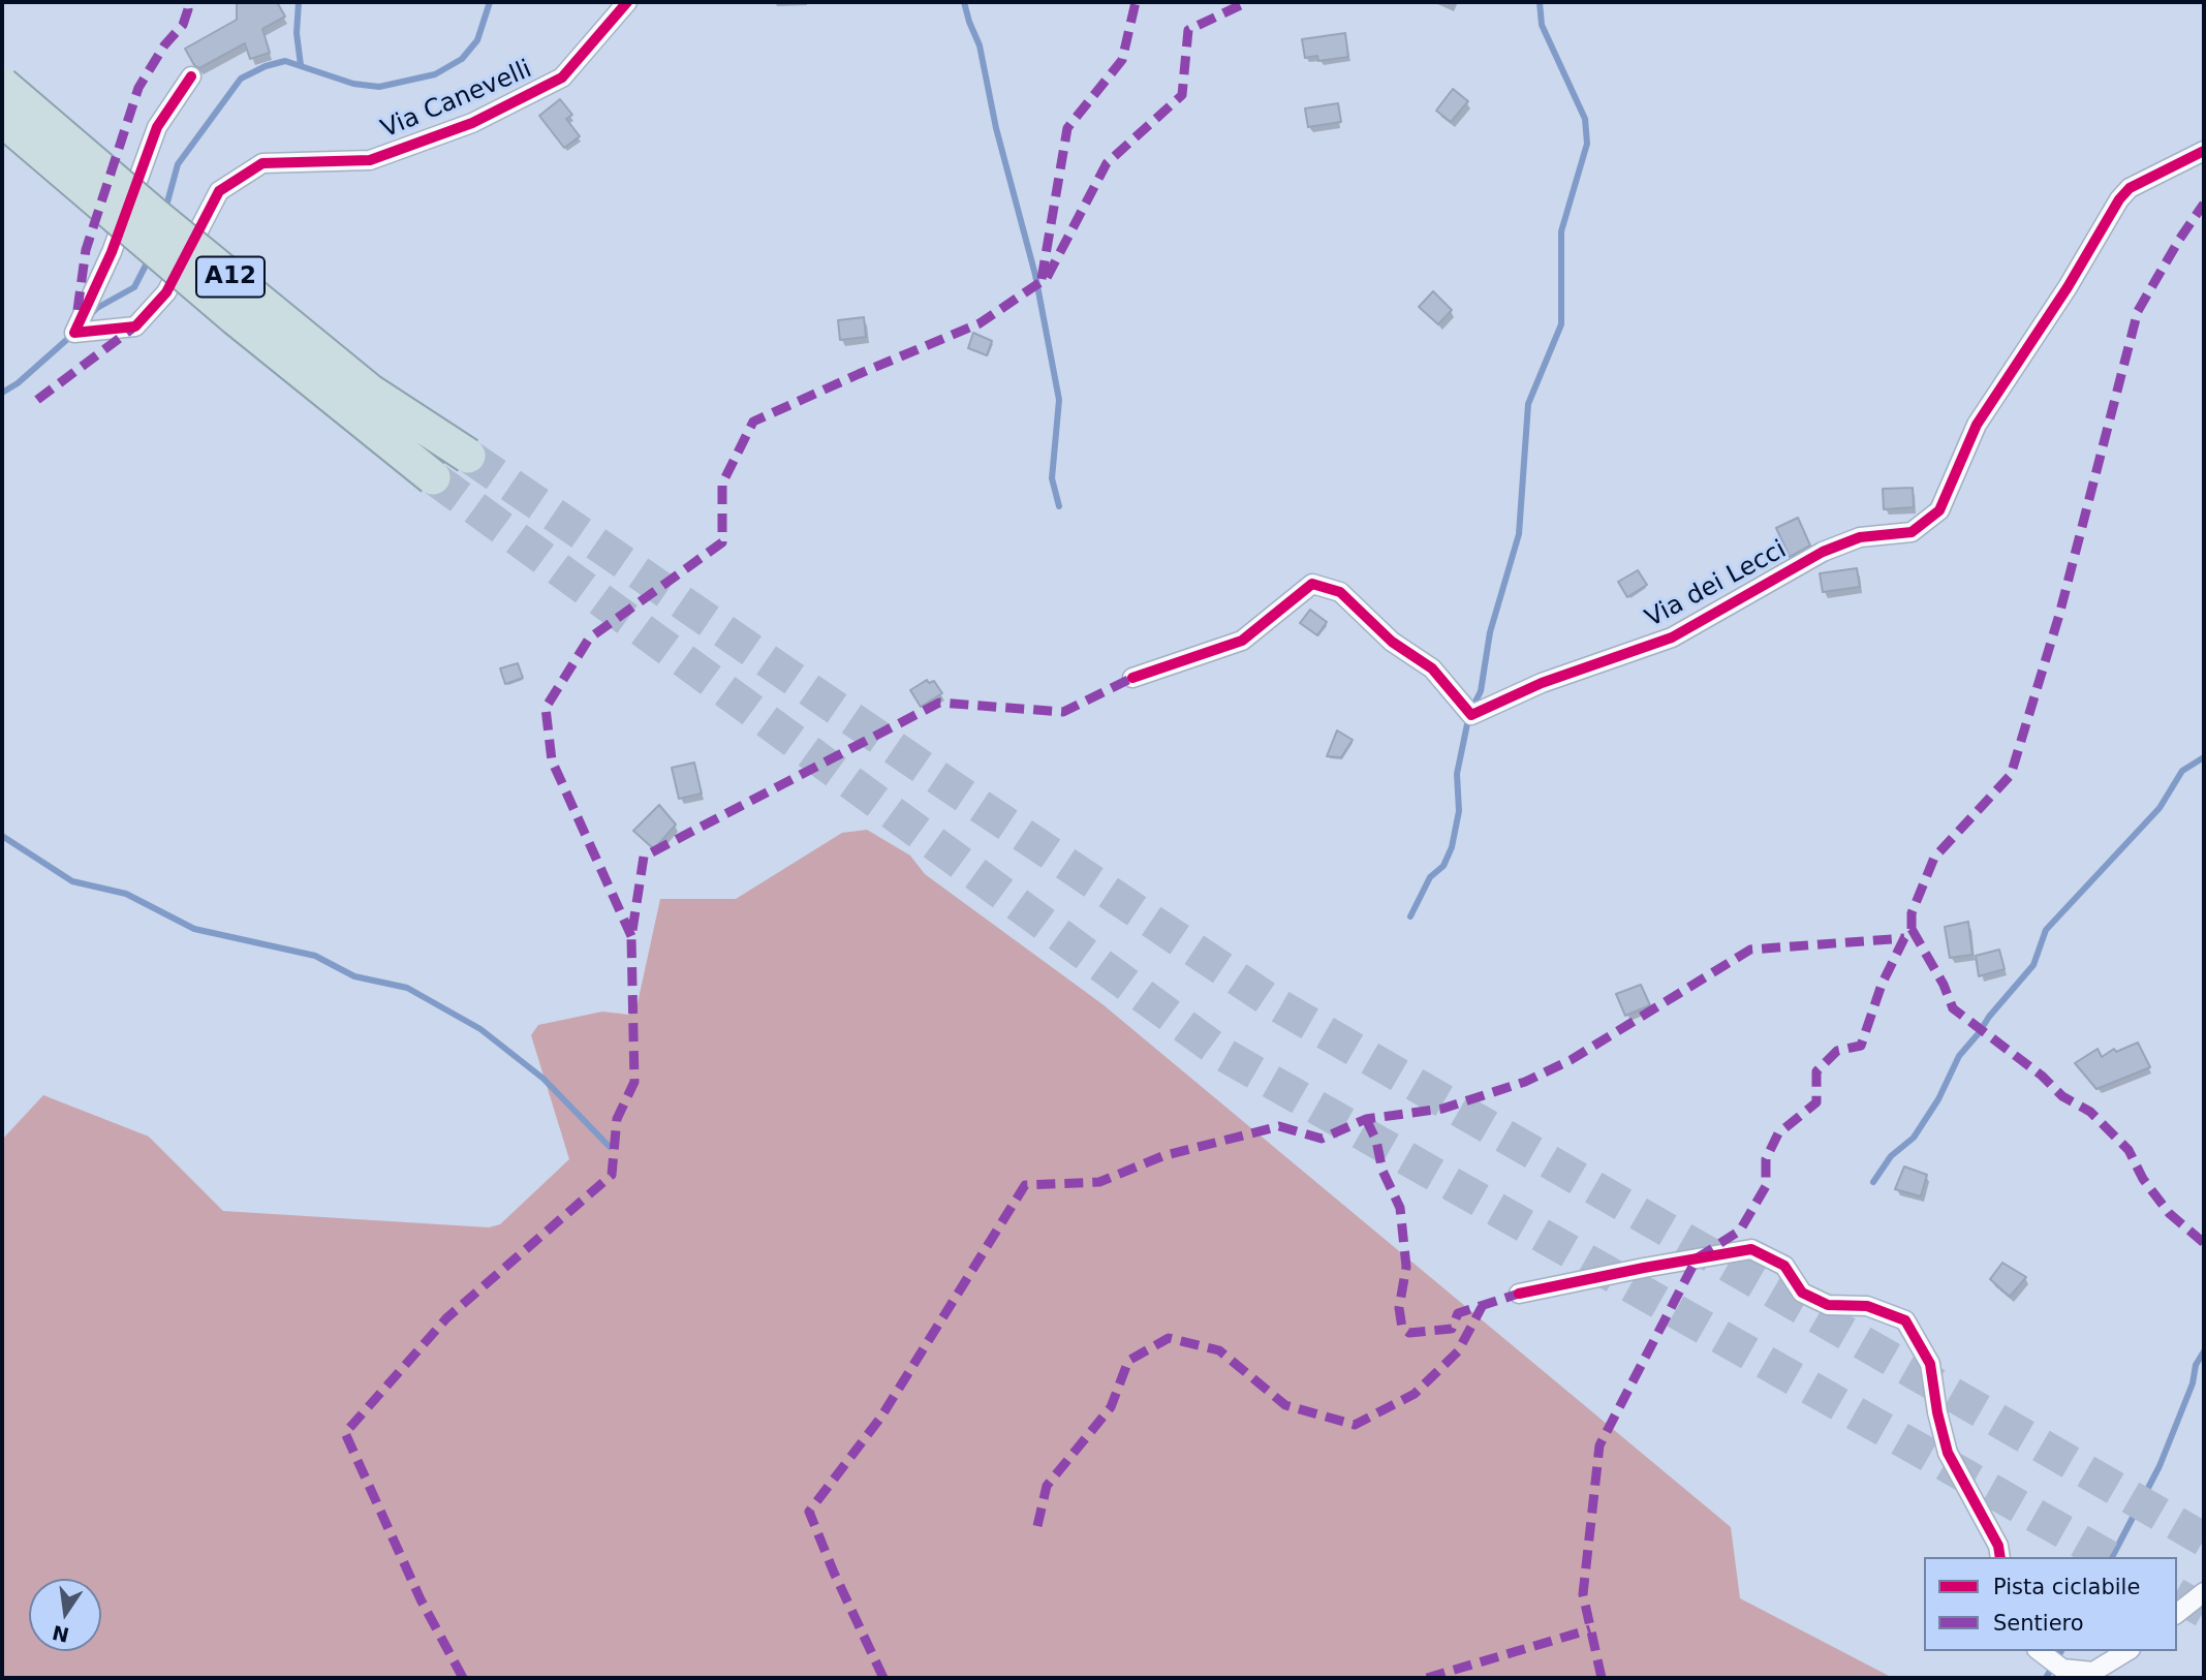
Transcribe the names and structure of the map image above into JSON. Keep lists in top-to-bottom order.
{
  "streets": {
    "highway": ["A12"],
    "street": ["Via Canevelli", "Via dei Lecci"]
  },
  "legend": ["Pista ciclabile", "Sentiero"],
  "north": "bottom"
}
